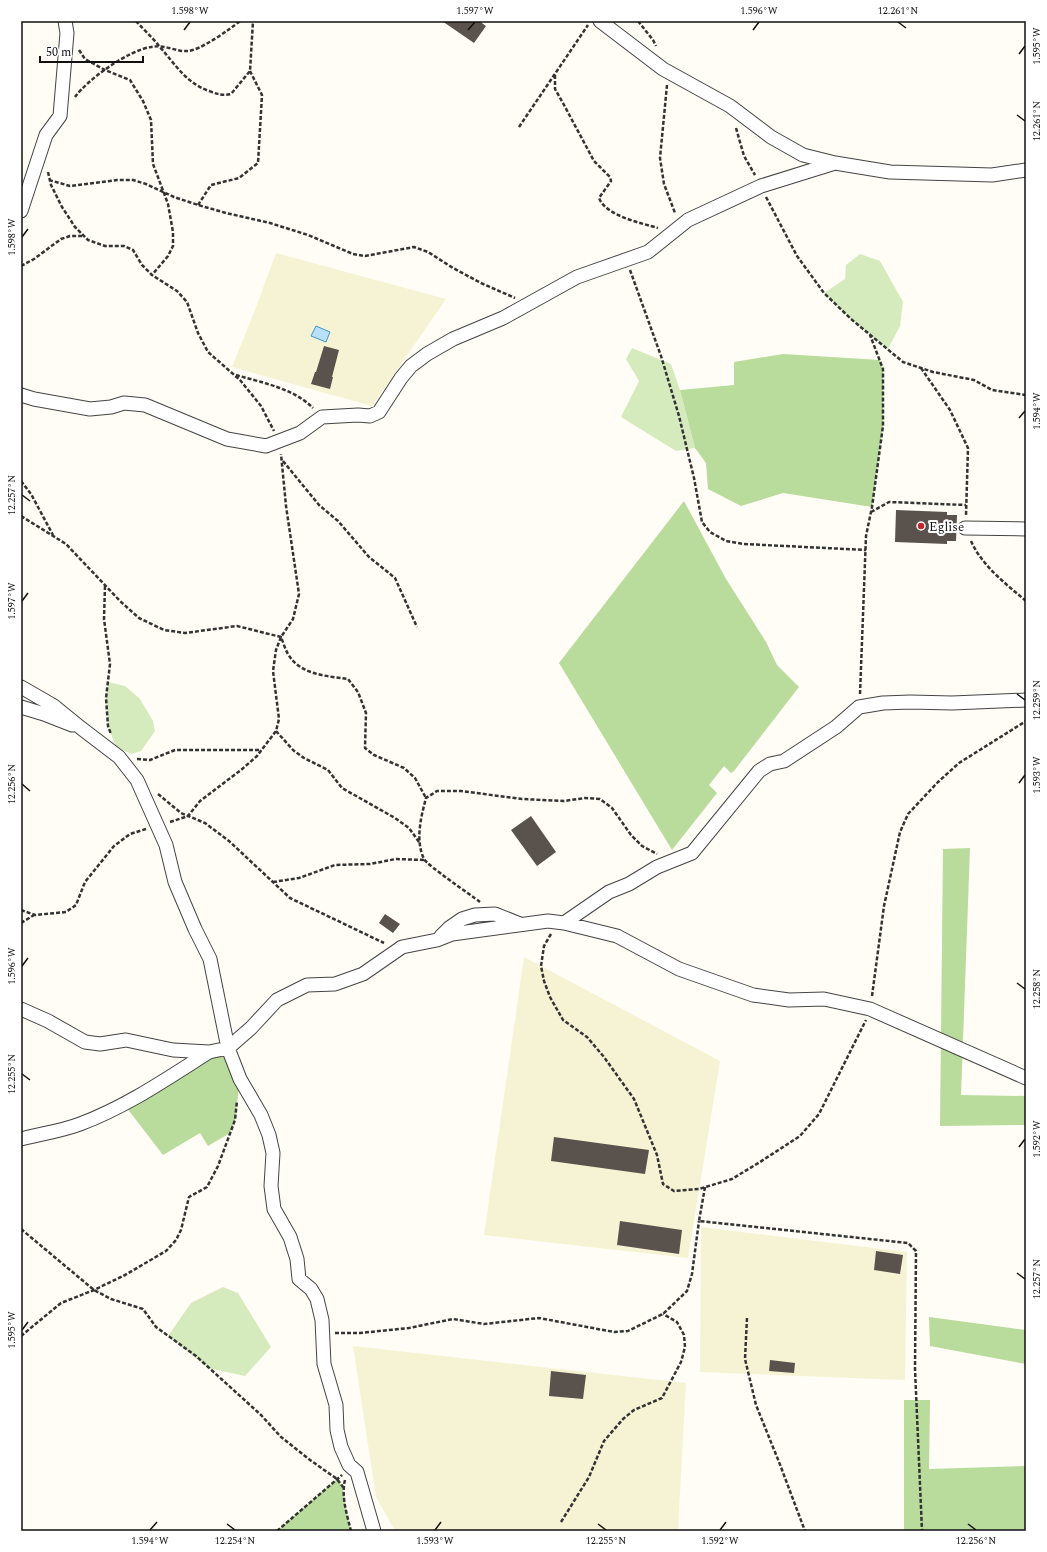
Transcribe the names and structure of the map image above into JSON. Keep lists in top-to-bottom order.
{
  "places": ["Eglise"],
  "scale_bar": "50 m",
  "coordinates": [
    "1.598°W",
    "1.597°W",
    "1.596°W",
    "12.261°N",
    "1.595°W",
    "1.594°W",
    "12.257°N",
    "12.259°N",
    "1.593°W",
    "12.256°N",
    "12.258°N",
    "12.255°N",
    "1.592°W",
    "12.254°N"
  ]
}
